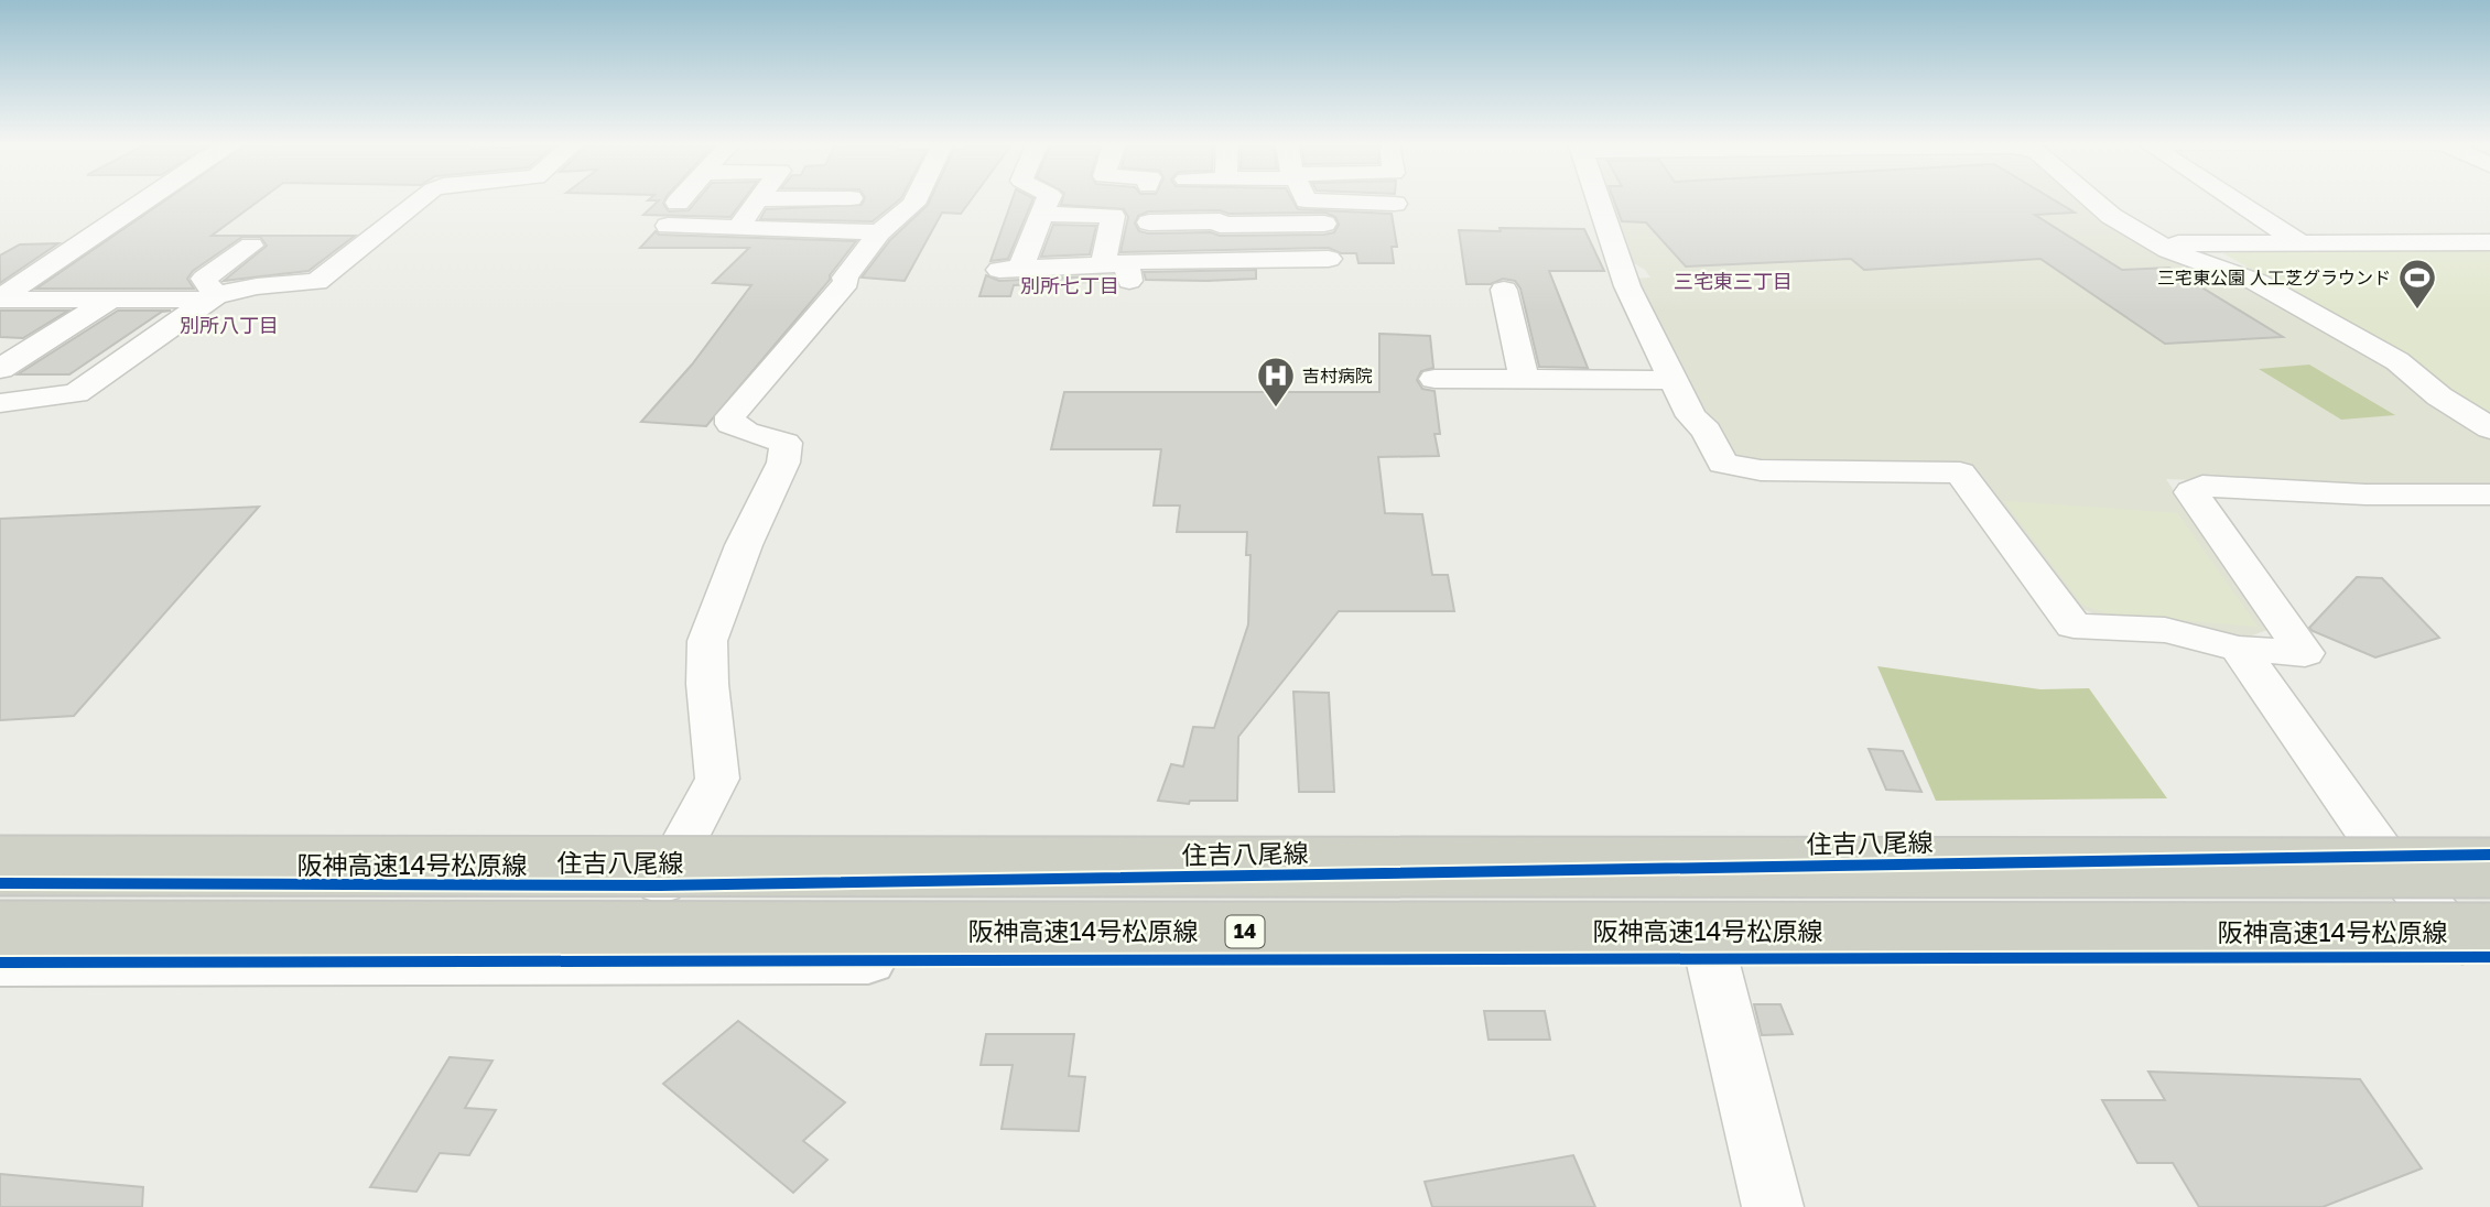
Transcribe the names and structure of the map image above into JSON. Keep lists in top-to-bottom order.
{
  "streets": {
    "highway": ["阪神高速14号松原線", "14"],
    "main road": ["住吉八尾線"]
  },
  "districts": ["三宅東三丁目", "別所七丁目", "別所八丁目"],
  "places": {
    "sports": ["三宅東公園 人工芝グラウンド"],
    "hospital": ["吉村病院"]
  }
}
